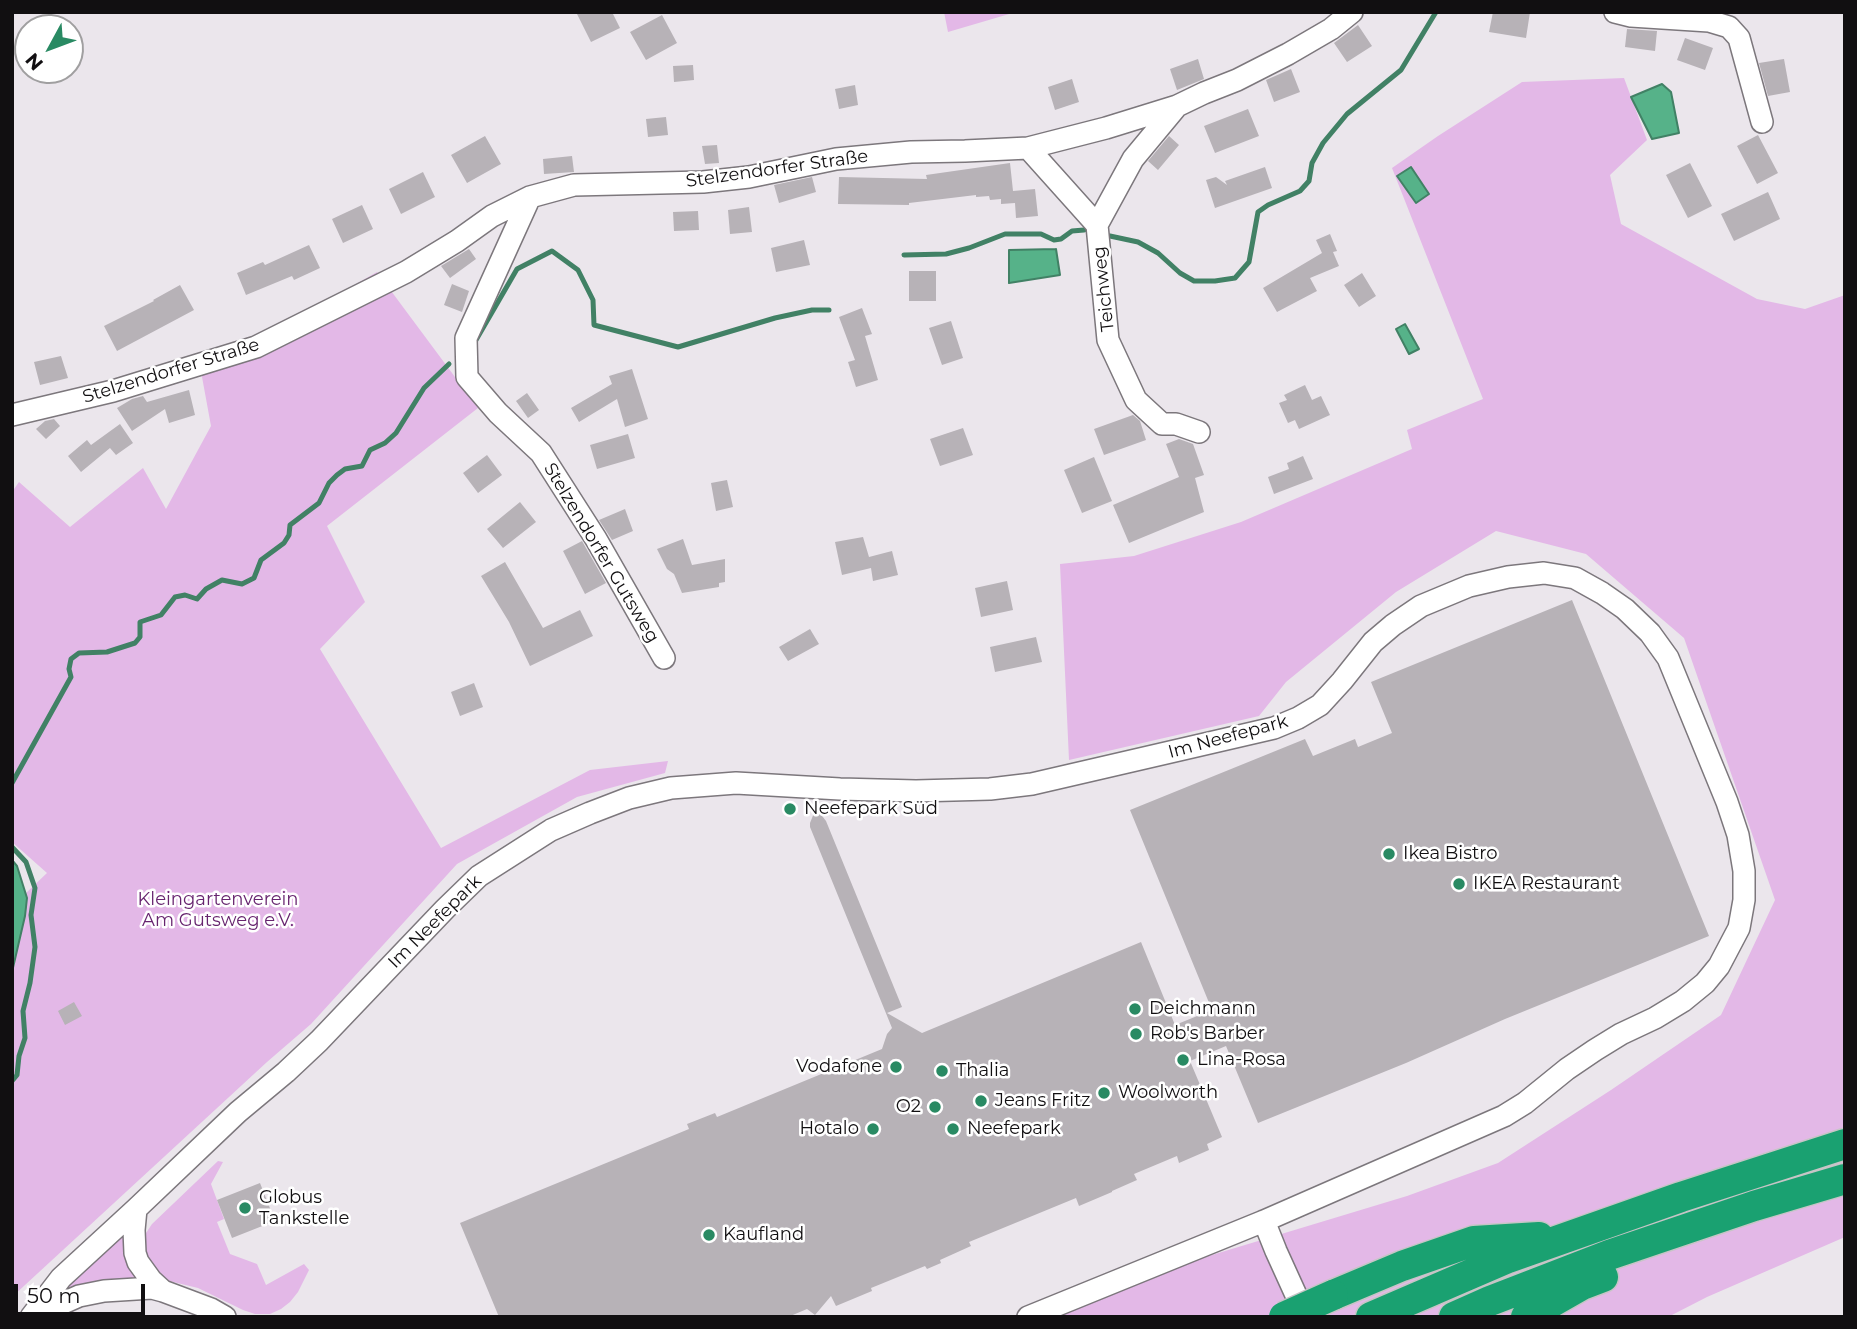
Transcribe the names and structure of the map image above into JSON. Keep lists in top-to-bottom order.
{
  "streets": {
    "street": [
      "Stelzendorfer Straße",
      "Teichweg",
      "Stelzendorfer Gutsweg",
      "Im Neefepark"
    ]
  },
  "crossings": [
    ["Stelzendorfer Straße", "Teichweg"],
    ["Stelzendorfer Straße", "Stelzendorfer Gutsweg"]
  ],
  "parks": ["Kleingartenverein Am Gutsweg e.V."],
  "places": [
    "Neefepark Süd",
    "Ikea Bistro",
    "IKEA Restaurant",
    "Deichmann",
    "Rob's Barber",
    "Lina-Rosa",
    "Vodafone",
    "Thalia",
    "Woolworth",
    "Jeans Fritz",
    "O2",
    "Hotalo",
    "Neefepark",
    "Globus Tankstelle",
    "Kaufland"
  ],
  "scale_bar": "50 m",
  "north": "bottom left"
}
